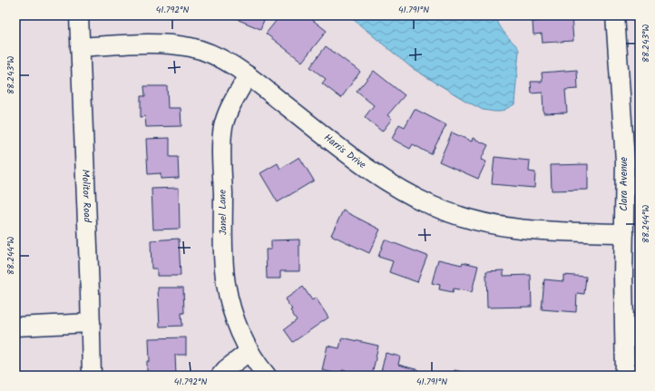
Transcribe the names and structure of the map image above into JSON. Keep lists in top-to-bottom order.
{
  "streets": {
    "street": [
      "Harris Drive",
      "Clara Avenue",
      "Molitor Road",
      "Janel Lane"
    ]
  },
  "crossings": [
    ["Harris Drive", "Clara Avenue"],
    ["Harris Drive", "Molitor Road"],
    ["Harris Drive", "Janel Lane"]
  ],
  "coordinates": [
    "41.792°N",
    "41.791°N",
    "88.243°W",
    "88.244°W"
  ]
}
